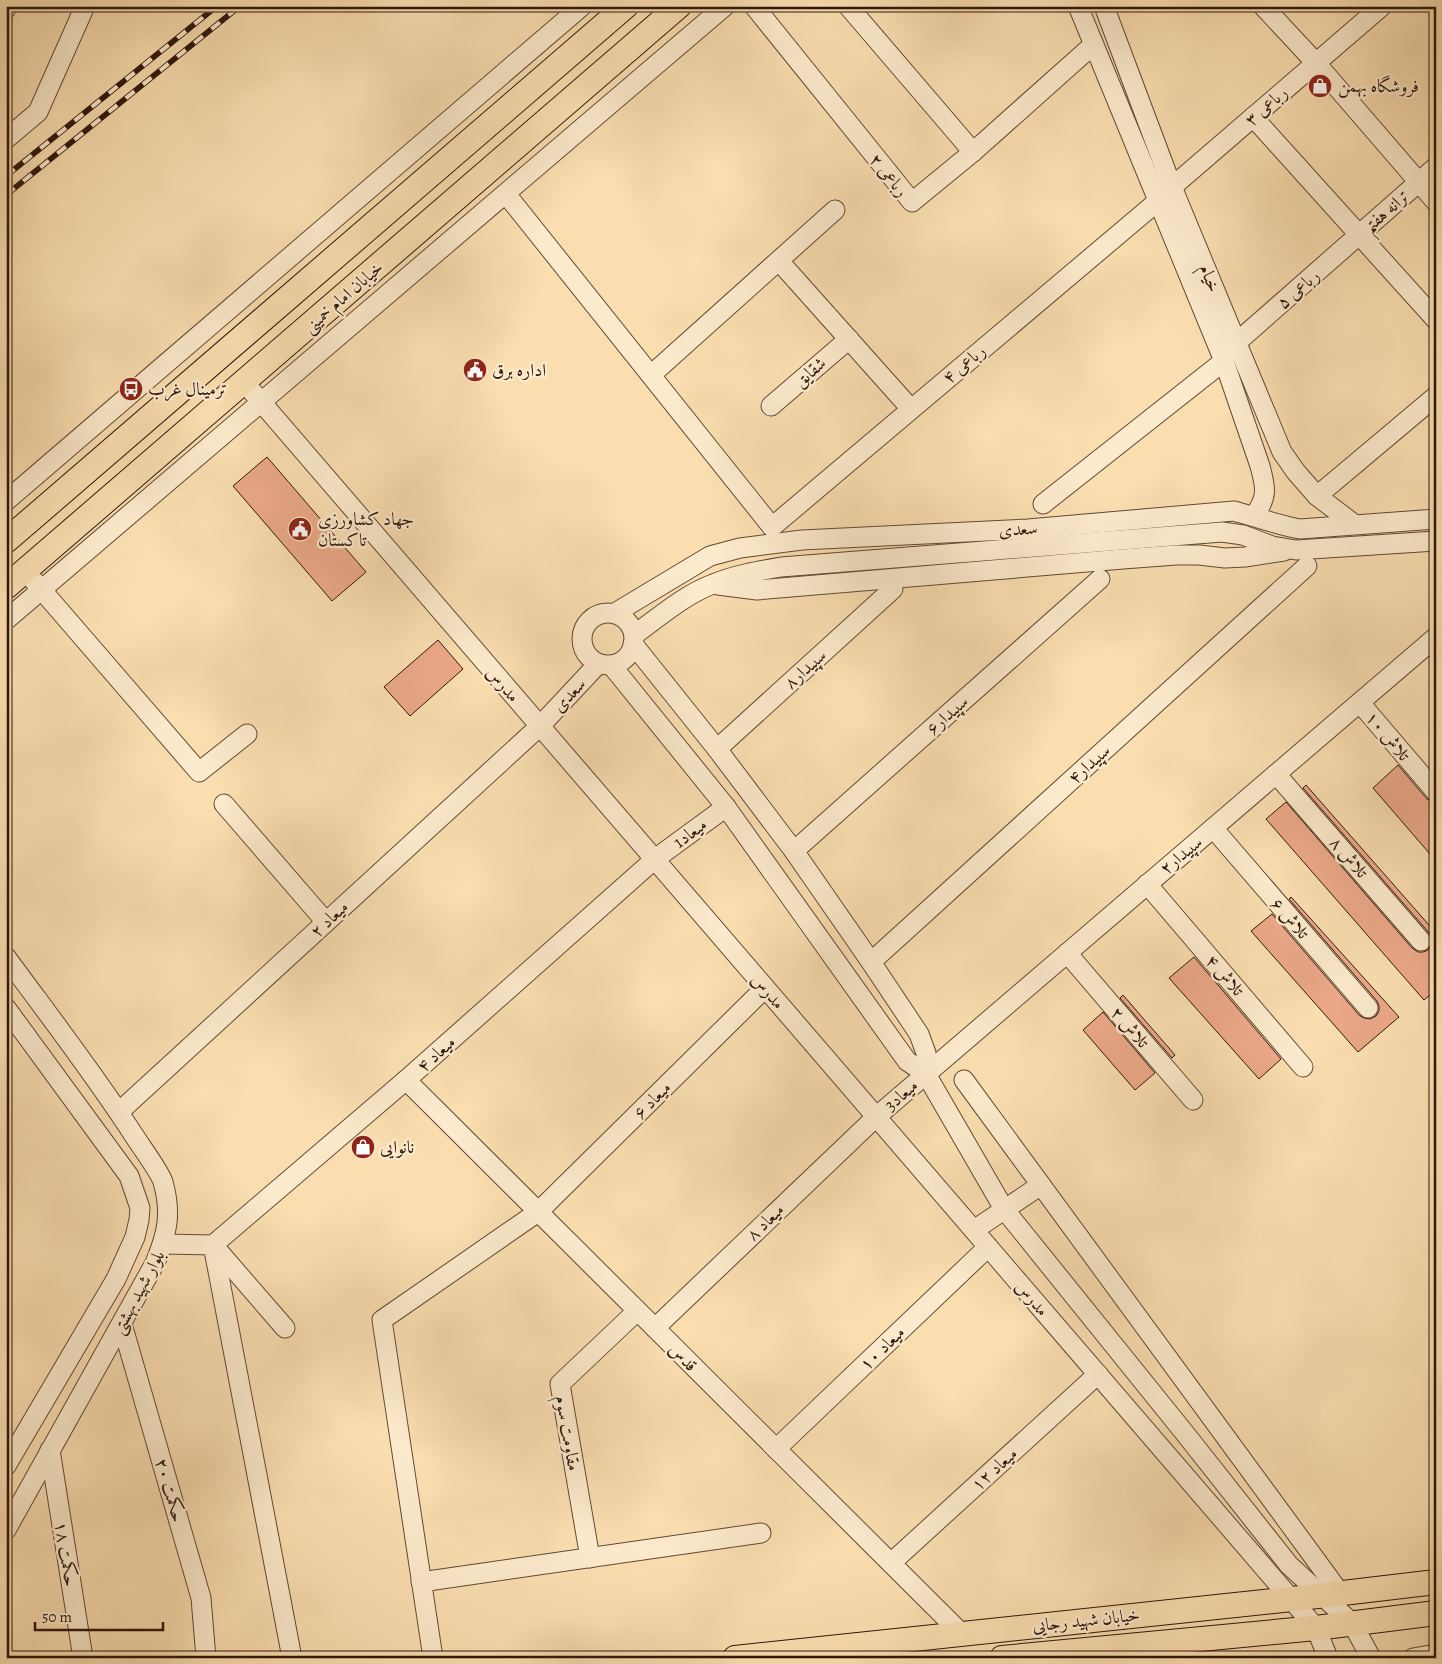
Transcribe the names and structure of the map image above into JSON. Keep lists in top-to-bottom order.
{
  "streets": {
    "main road": ["خیابان امام خمینی", "خیابان شهید رجایی"],
    "street": [
      "رباعی ۳",
      "رباعی ۲",
      "ترانه هفتم",
      "خیام",
      "رباعی ۵",
      "رباعی ۴",
      "شقایق",
      "سعدی",
      "سپیدار۸",
      "مدرس",
      "سپیدار۶",
      "تلاش ۱۰",
      "سپیدار۴",
      "میعاد1",
      "سپیدار۲",
      "تلاش ۸",
      "تلاش ۶",
      "میعاد ۲",
      "تلاش ۴",
      "تلاش ۲",
      "میعاد ۴",
      "میعاد3",
      "میعاد ۶",
      "میعاد ۸",
      "بلوار شهید بهشتی",
      "میعاد ۱۰",
      "قدس",
      "مقاومت سوم",
      "میعاد ۱۲",
      "حکمت ۲۰",
      "حکمت ۱۸"
    ]
  },
  "crossings": [
    ["رباعی ۳", "خیام"],
    ["رباعی ۲", "خیام"],
    ["ترانه هفتم", "رباعی ۵"],
    ["خیام", "رباعی ۵"],
    ["خیام", "رباعی ۴"],
    ["خیام", "سعدی"],
    ["خیابان امام خمینی", "مدرس"],
    ["سعدی", "مدرس"],
    ["سعدی", "میعاد ۲"],
    ["مدرس", "میعاد1"],
    ["مدرس", "سپیدار۲"],
    ["مدرس", "میعاد ۲"],
    ["مدرس", "میعاد ۴"],
    ["مدرس", "میعاد3"],
    ["مدرس", "میعاد ۶"],
    ["مدرس", "میعاد ۸"],
    ["مدرس", "میعاد ۱۰"],
    ["مدرس", "میعاد ۱۲"],
    ["مدرس", "خیابان شهید رجایی"],
    ["تلاش ۱۰", "سپیدار۲"],
    ["میعاد1", "میعاد ۴"],
    ["سپیدار۲", "تلاش ۸"],
    ["سپیدار۲", "تلاش ۶"],
    ["سپیدار۲", "تلاش ۴"],
    ["سپیدار۲", "تلاش ۲"],
    ["سپیدار۲", "میعاد3"],
    ["میعاد ۲", "بلوار شهید بهشتی"],
    ["میعاد ۴", "قدس"],
    ["میعاد3", "میعاد ۸"],
    ["میعاد ۶", "قدس"],
    ["میعاد ۸", "قدس"],
    ["بلوار شهید بهشتی", "حکمت ۲۰"],
    ["بلوار شهید بهشتی", "حکمت ۱۸"],
    ["میعاد ۱۰", "قدس"],
    ["قدس", "مقاومت سوم"],
    ["قدس", "میعاد ۱۲"],
    ["قدس", "خیابان شهید رجایی"]
  ],
  "places": {
    "shop": ["فروشگاه بهمن", "نانوایی"],
    "public building": ["اداره برق", "جهاد کشاورزی تاکستان"],
    "bus stop": ["ترمینال غرب"]
  },
  "scale_bar": "50 m"
}
